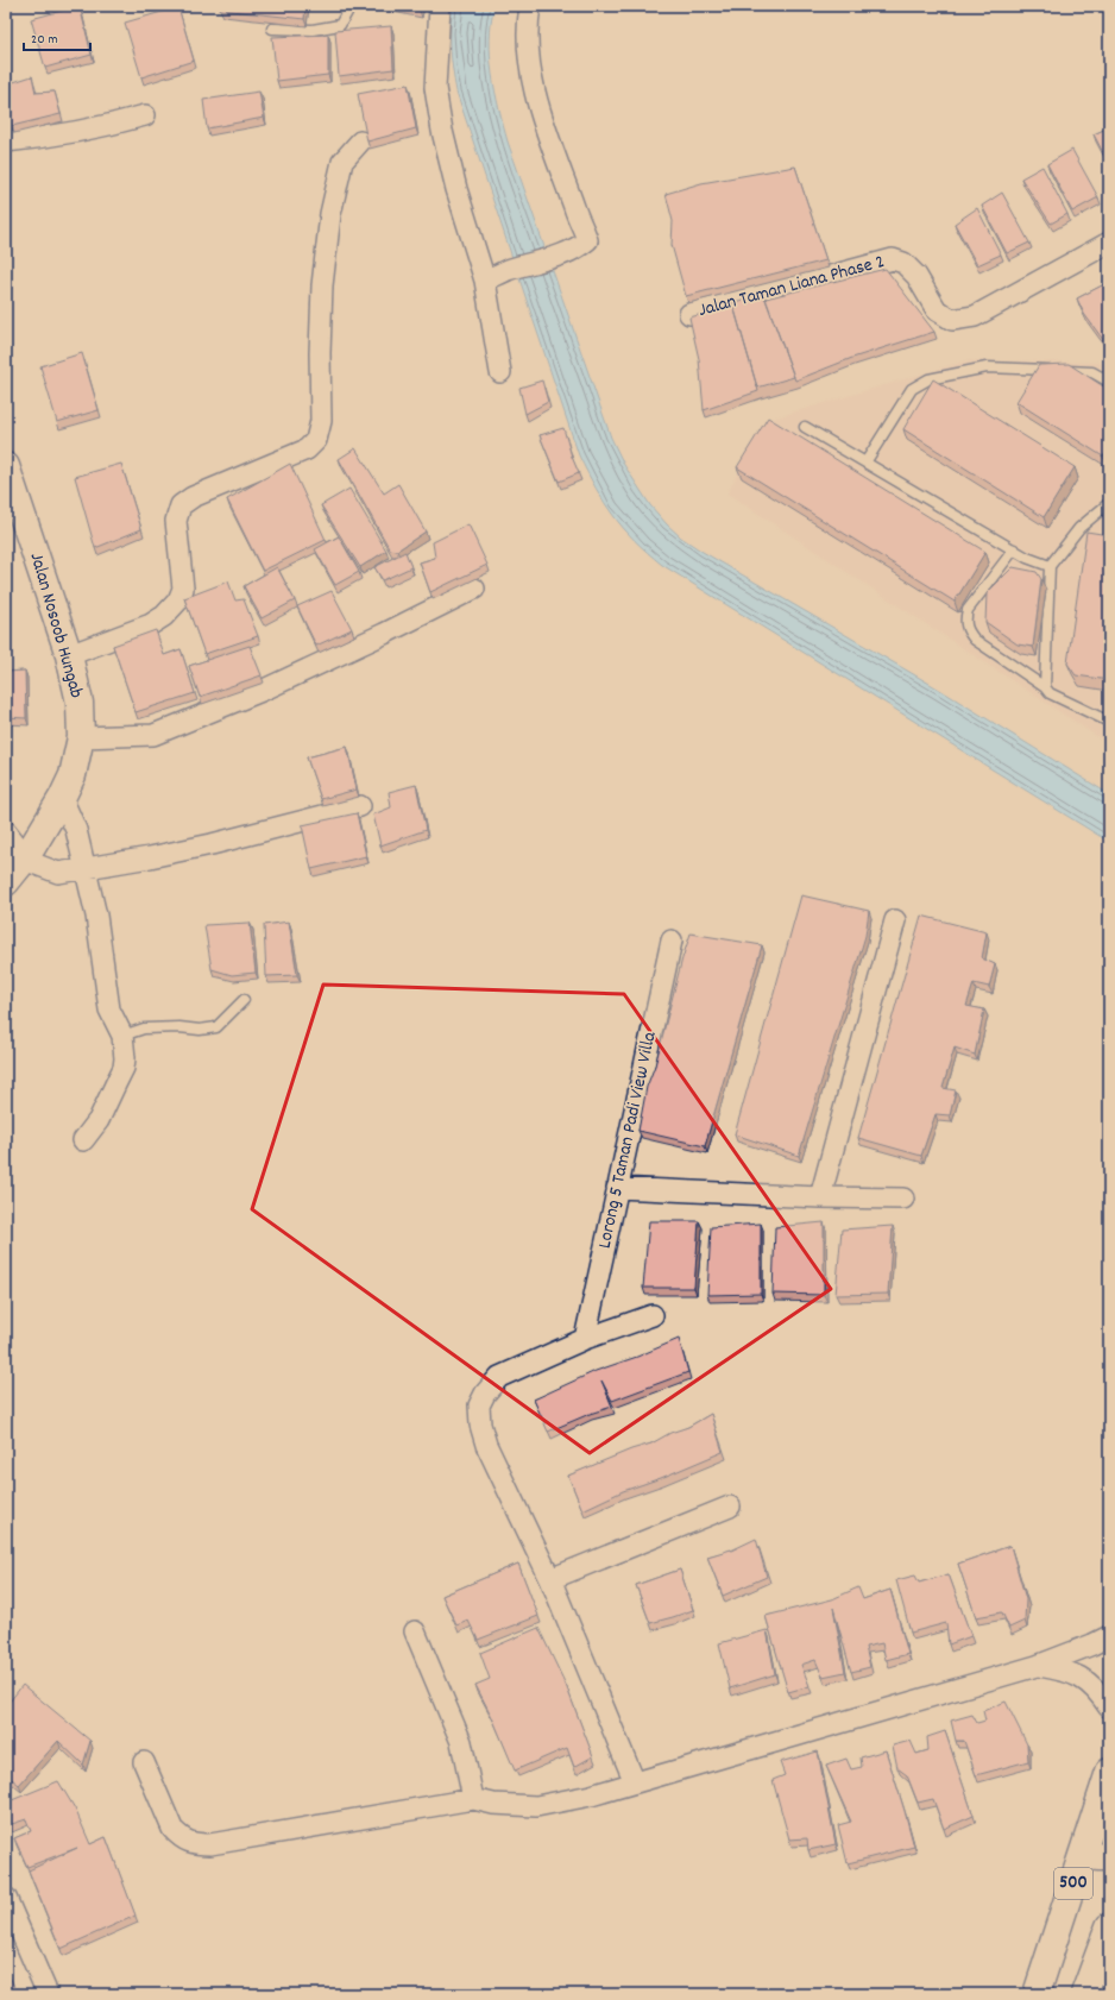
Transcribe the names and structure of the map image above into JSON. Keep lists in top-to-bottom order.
{
  "streets": {
    "main road": ["Jalan Nosoob Hungab", "500"],
    "street": ["Jalan Taman Liana Phase 2", "Lorong 5 Taman Padi View Villa"]
  },
  "scale_bar": "20 m"
}
